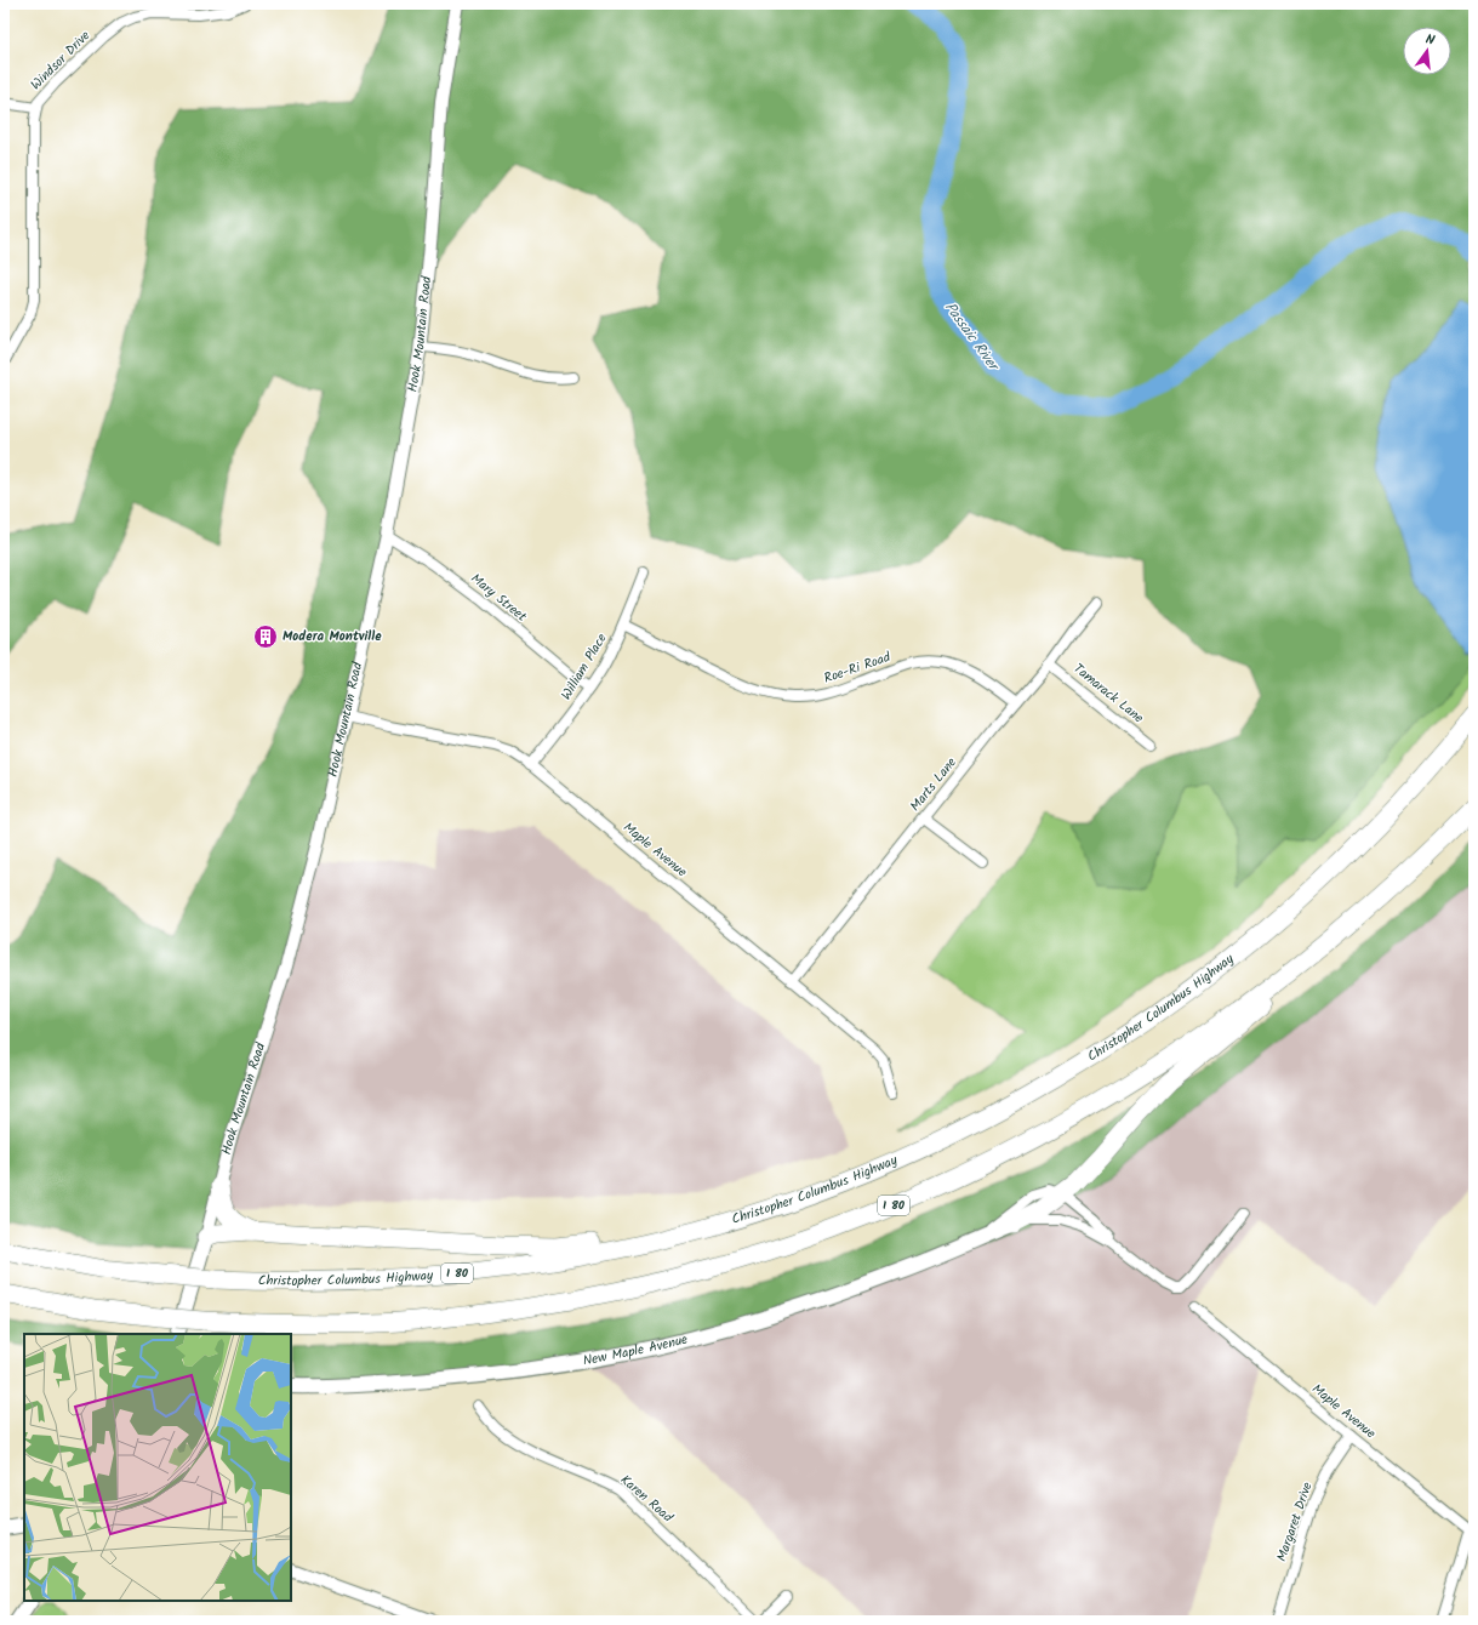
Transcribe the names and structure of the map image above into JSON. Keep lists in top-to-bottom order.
{
  "streets": {
    "highway": ["Christopher Columbus Highway", "I 80"],
    "main road": ["Hook Mountain Road", "New Maple Avenue"],
    "street": [
      "Windsor Drive",
      "Mary Street",
      "William Place",
      "Roe-Ri Road",
      "Tamarack Lane",
      "Marts Lane",
      "Maple Avenue",
      "Karen Road",
      "Margaret Drive"
    ]
  },
  "crossings": [
    ["Hook Mountain Road", "Mary Street"],
    ["Hook Mountain Road", "Maple Avenue"],
    ["Mary Street", "William Place"],
    ["William Place", "Roe-Ri Road"],
    ["William Place", "Maple Avenue"],
    ["Roe-Ri Road", "Marts Lane"],
    ["Tamarack Lane", "Marts Lane"],
    ["Marts Lane", "Maple Avenue"],
    ["Maple Avenue", "Margaret Drive"]
  ],
  "water": ["Passaic River"],
  "places": {
    "building": ["Modera Montville"]
  },
  "north": "top"
}
